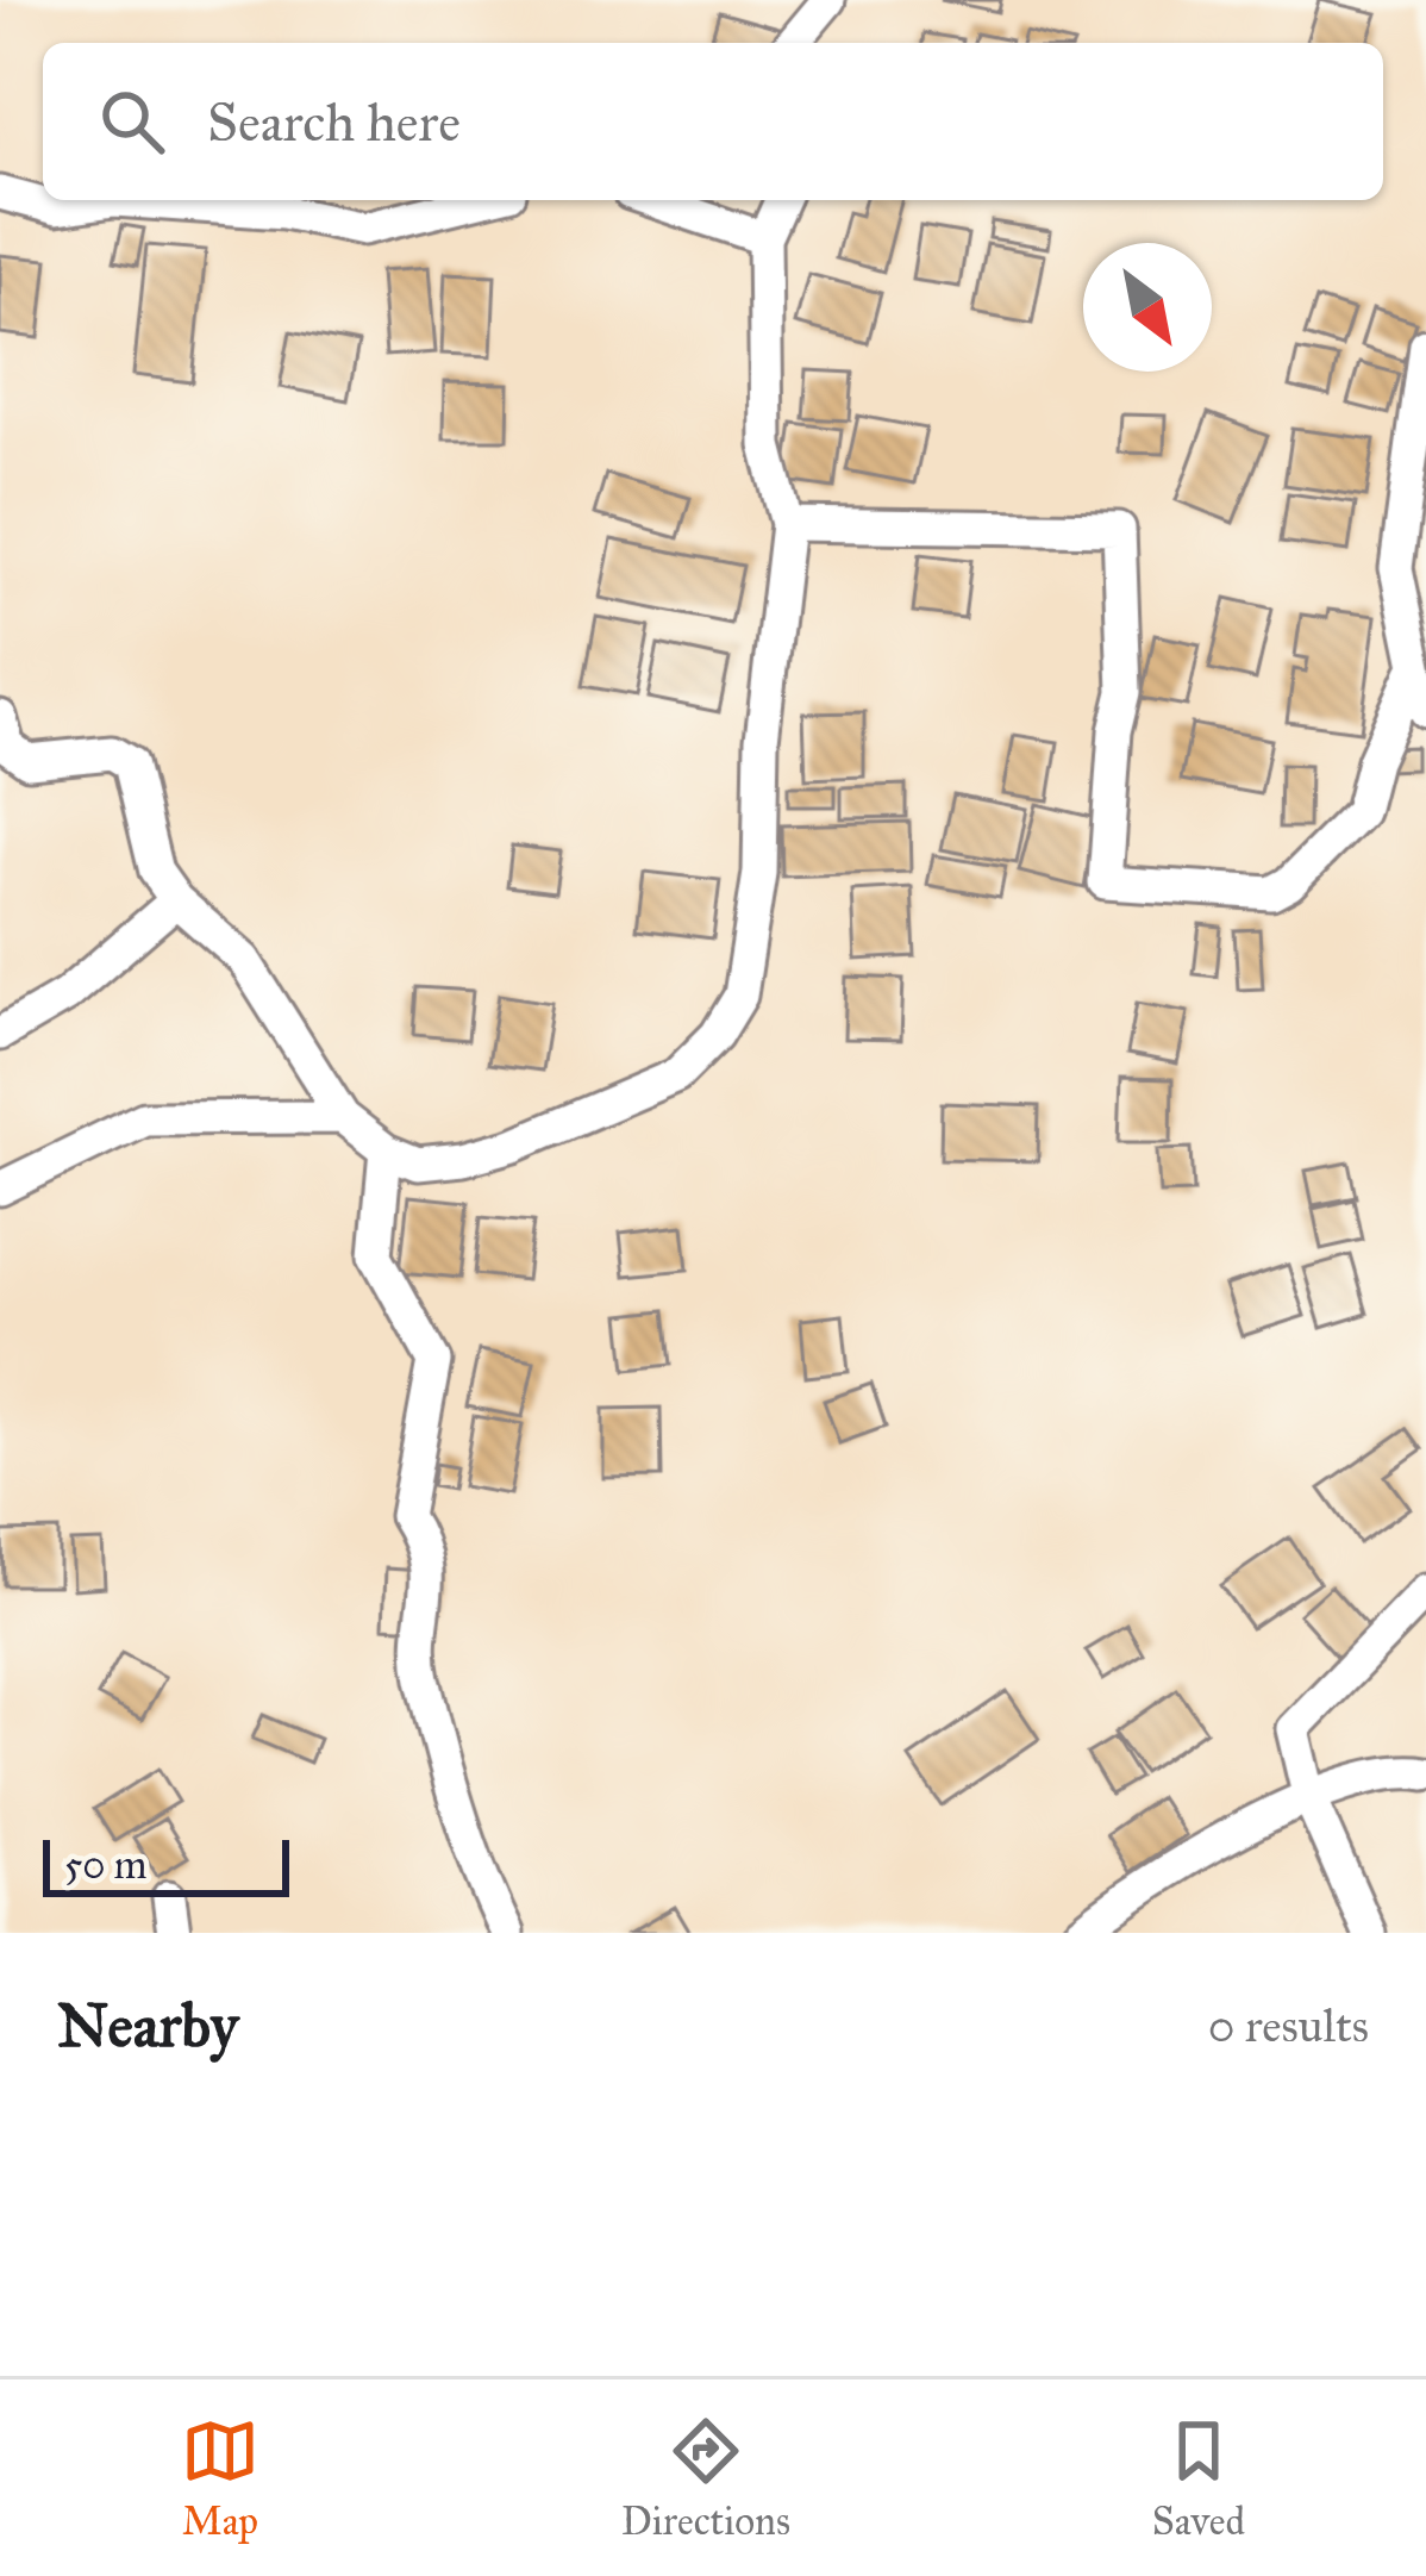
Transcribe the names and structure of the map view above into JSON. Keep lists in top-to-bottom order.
{
  "scale_bar": "50 m",
  "north": "bottom right",
  "page": {
    "search": "Search here",
    "scale": "50 m",
    "heading": ["Nearby", "0 results"],
    "nav": ["Map", "Directions", "Saved"]
  }
}
